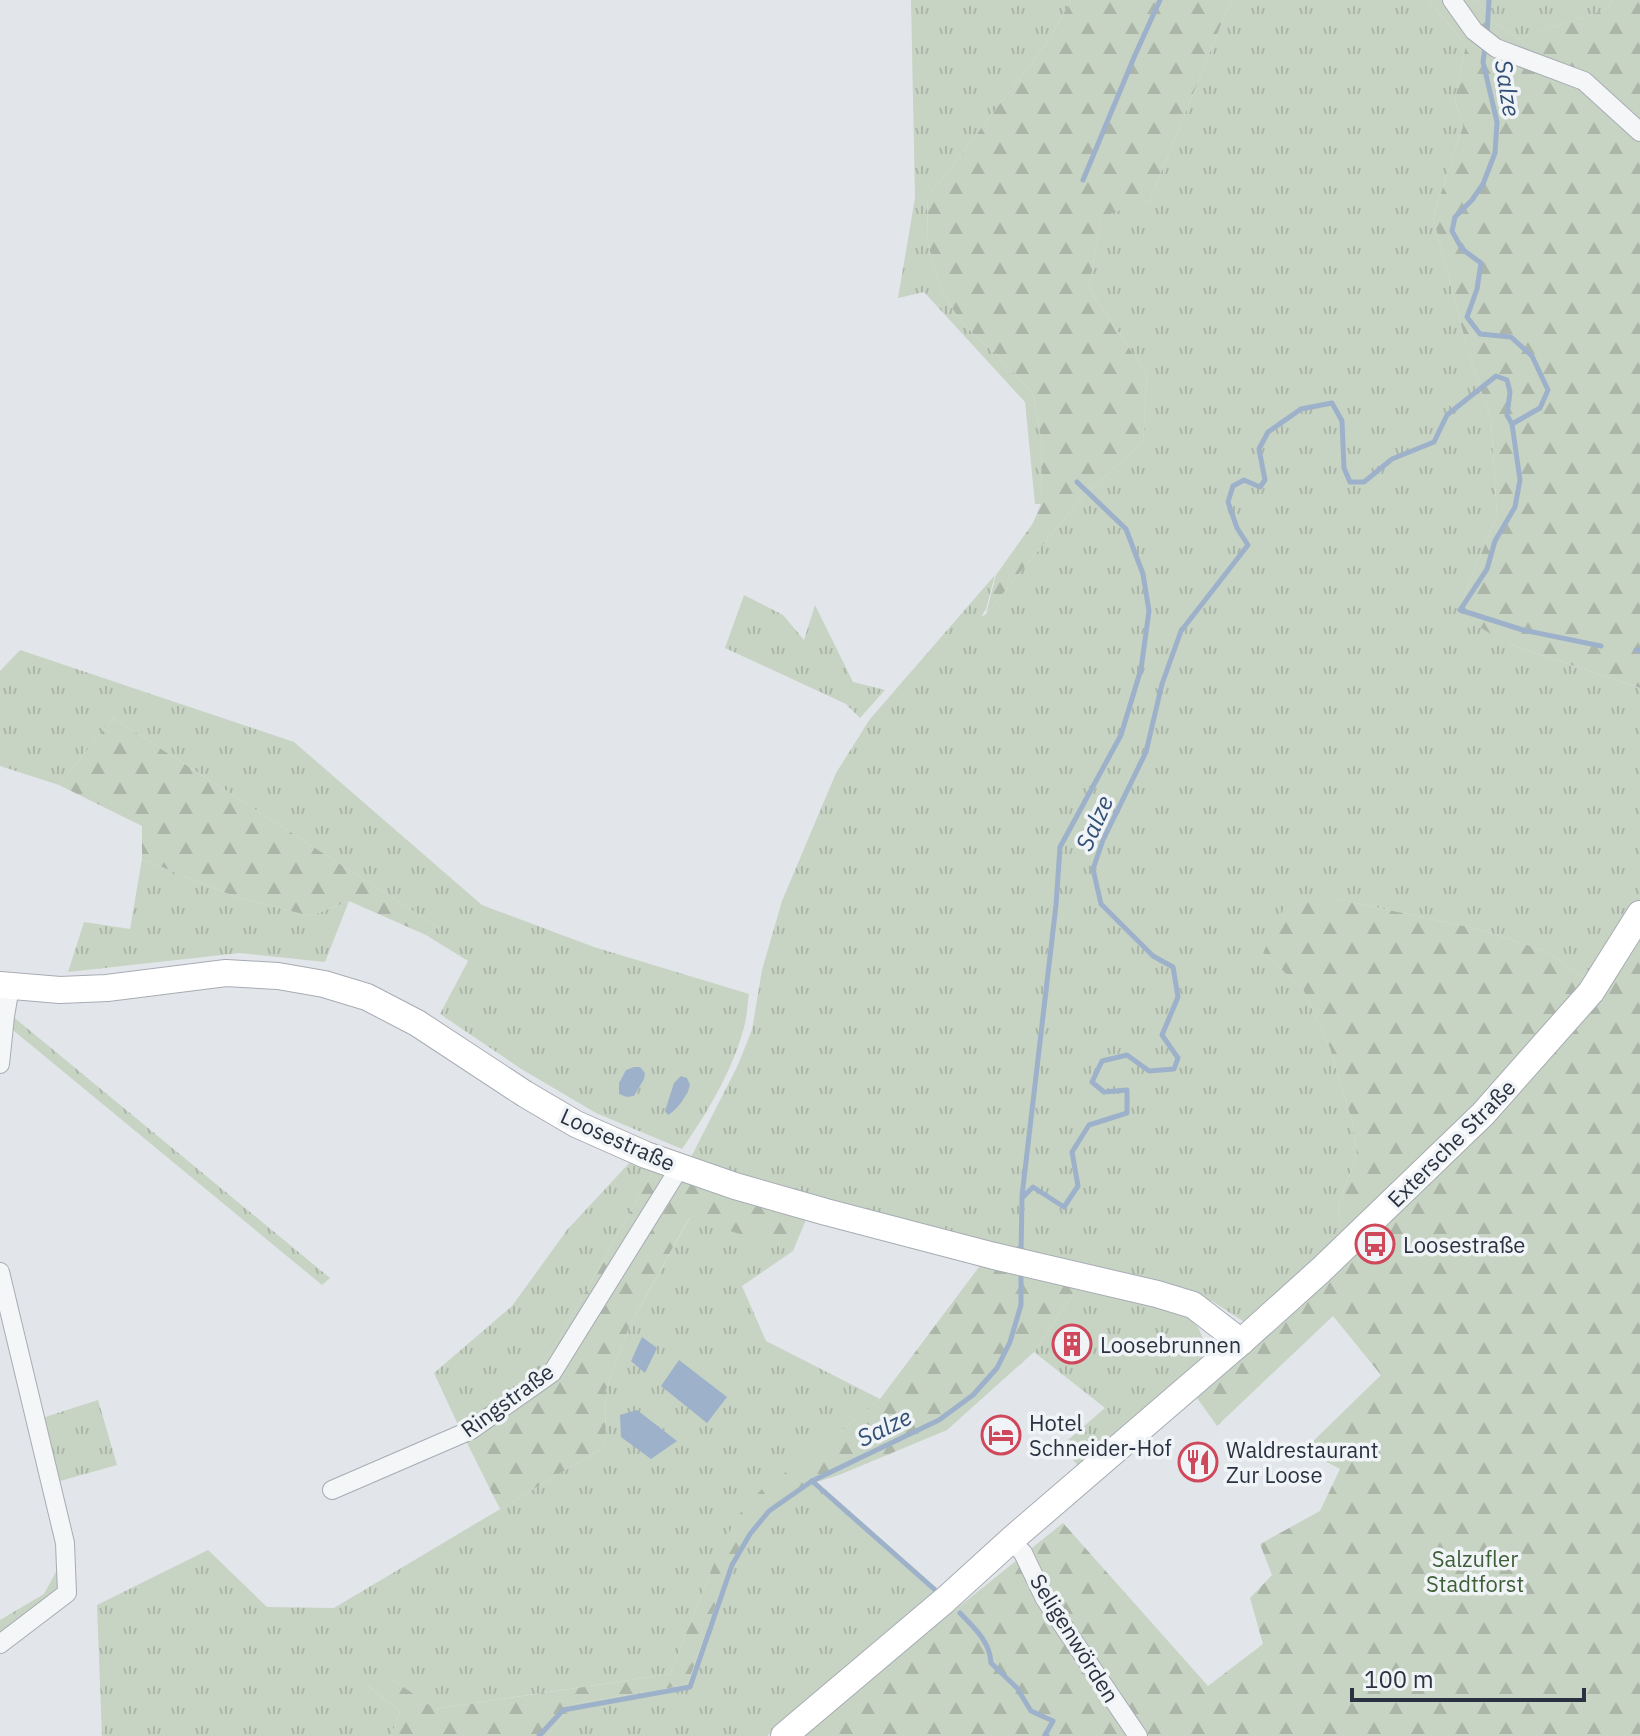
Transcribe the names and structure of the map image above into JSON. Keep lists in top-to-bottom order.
{
  "streets": {
    "street": [
      "Loosestraße",
      "Extersche Straße",
      "Ringstraße",
      "Seligenwörden"
    ]
  },
  "crossings": [
    ["Loosestraße", "Extersche Straße"],
    ["Loosestraße", "Ringstraße"],
    ["Extersche Straße", "Seligenwörden"]
  ],
  "water": ["Salze"],
  "parks": ["Salzufler Stadtforst"],
  "places": {
    "bus stop": ["Loosestraße"],
    "building": ["Loosebrunnen"],
    "hotel": ["Hotel Schneider-Hof"],
    "restaurant": ["Waldrestaurant Zur Loose"]
  },
  "scale_bar": "100 m"
}
